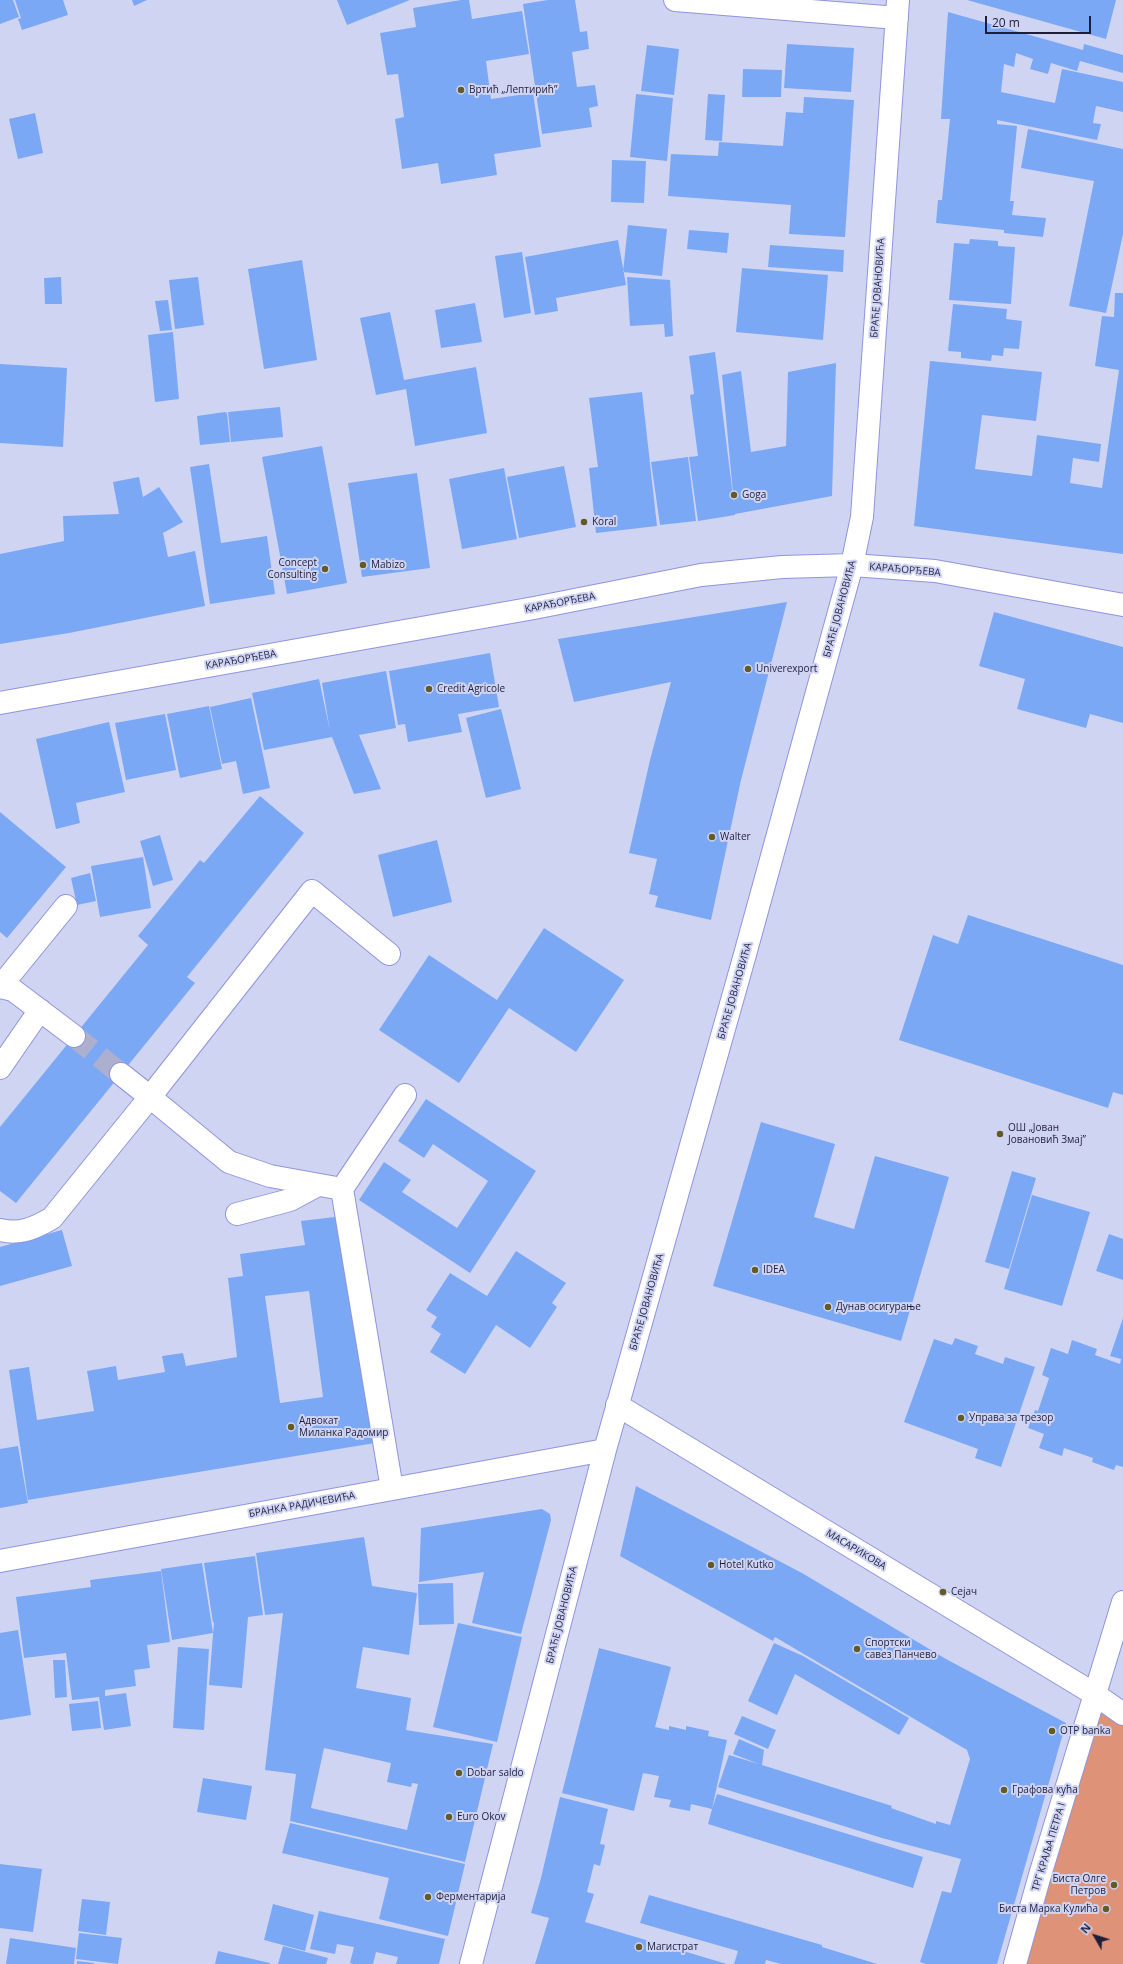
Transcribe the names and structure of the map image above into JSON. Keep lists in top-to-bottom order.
{
  "streets": {
    "street": [
      "БРАЋЕ ЈОВАНОВИЋА",
      "КАРАЂОРЂЕВА",
      "БРАНКА РАДИЧЕВИЋА",
      "МАСАРИКОВА",
      "ТРГ КРАЉА ПЕТРА I"
    ]
  },
  "crossings": [
    ["БРАЋЕ ЈОВАНОВИЋА", "КАРАЂОРЂЕВА"],
    ["БРАЋЕ ЈОВАНОВИЋА", "БРАНКА РАДИЧЕВИЋА"],
    ["БРАЋЕ ЈОВАНОВИЋА", "МАСАРИКОВА"],
    ["МАСАРИКОВА", "ТРГ КРАЉА ПЕТРА I"]
  ],
  "places": [
    "Вртић „Лептирић”",
    "Goga",
    "Koral",
    "Mabizo",
    "Concept Consulting",
    "Univerexport",
    "Credit Agricole",
    "Walter",
    "ОШ „Јован Јовановић Змај”",
    "IDEA",
    "Дунав осигурање",
    "Управа за трезор",
    "Адвокат Миланка Радомир",
    "Hotel Kutko",
    "Сејач",
    "Спортски савез Панчево",
    "OTP banka",
    "Dobar saldo",
    "Графова кућа",
    "Euro Okov",
    "Биста Олге Петров",
    "Ферментарија",
    "Биста Марка Кулића",
    "Магистрат"
  ],
  "scale_bar": "20 m",
  "north": "top left"
}
